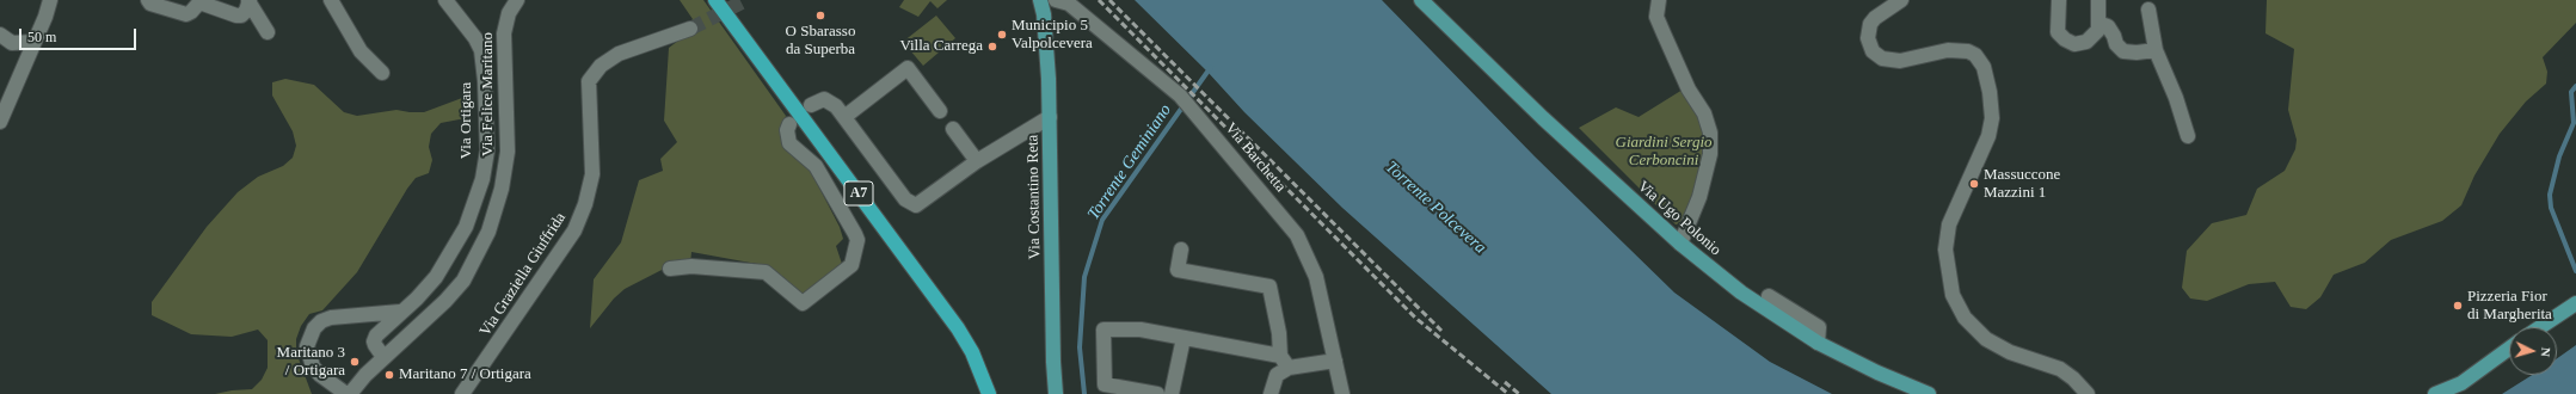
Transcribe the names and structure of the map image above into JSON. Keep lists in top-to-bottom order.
{
  "streets": {
    "highway": ["A7"],
    "main road": ["Via Costantino Reta", "Via Ugo Polonio"],
    "street": [
      "Via Felice Maritano",
      "Via Ortigara",
      "Via Barchetta",
      "Via Graziella Giuffrida"
    ]
  },
  "crossings": [
    ["Via Felice Maritano", "Via Ortigara"]
  ],
  "water": ["Torrente Geminiano", "Torrente Polcevera"],
  "parks": ["Giardini Sergio Cerboncini"],
  "places": [
    "O Sbarasso da Superba",
    "Municipio 5 Valpolcevera",
    "Villa Carrega",
    "Massuccone Mazzini 1",
    "Pizzeria Fior di Margherita",
    "Maritano 3 / Ortigara",
    "Maritano 7 / Ortigara"
  ],
  "scale_bar": "50 m",
  "north": "right"
}
